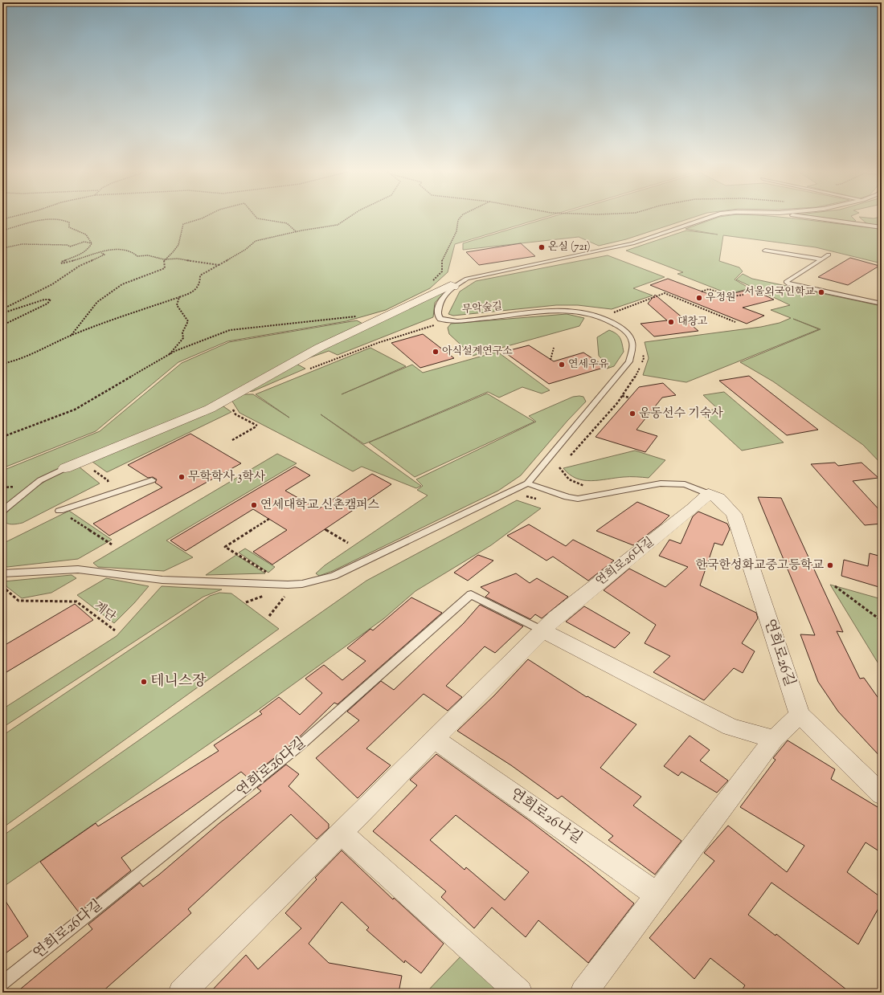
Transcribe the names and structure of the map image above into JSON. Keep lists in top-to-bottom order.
{
  "streets": {
    "street": ["연희로26다길", "연희로26길", "연희로26나길"],
    "lane": ["무악숲길"],
    "path": ["계단"]
  },
  "crossings": [
    ["연희로26다길", "연희로26길"],
    ["연희로26다길", "연희로26나길"]
  ],
  "places": [
    "온실 (721)",
    "서울외국인학교",
    "우정원",
    "대창고",
    "아식설계연구소",
    "연세우유",
    "운동선수 기숙사",
    "무학학사 3학사",
    "연세대학교 신촌캠퍼스",
    "한국한성화교중고등학교",
    "테니스장"
  ]
}
